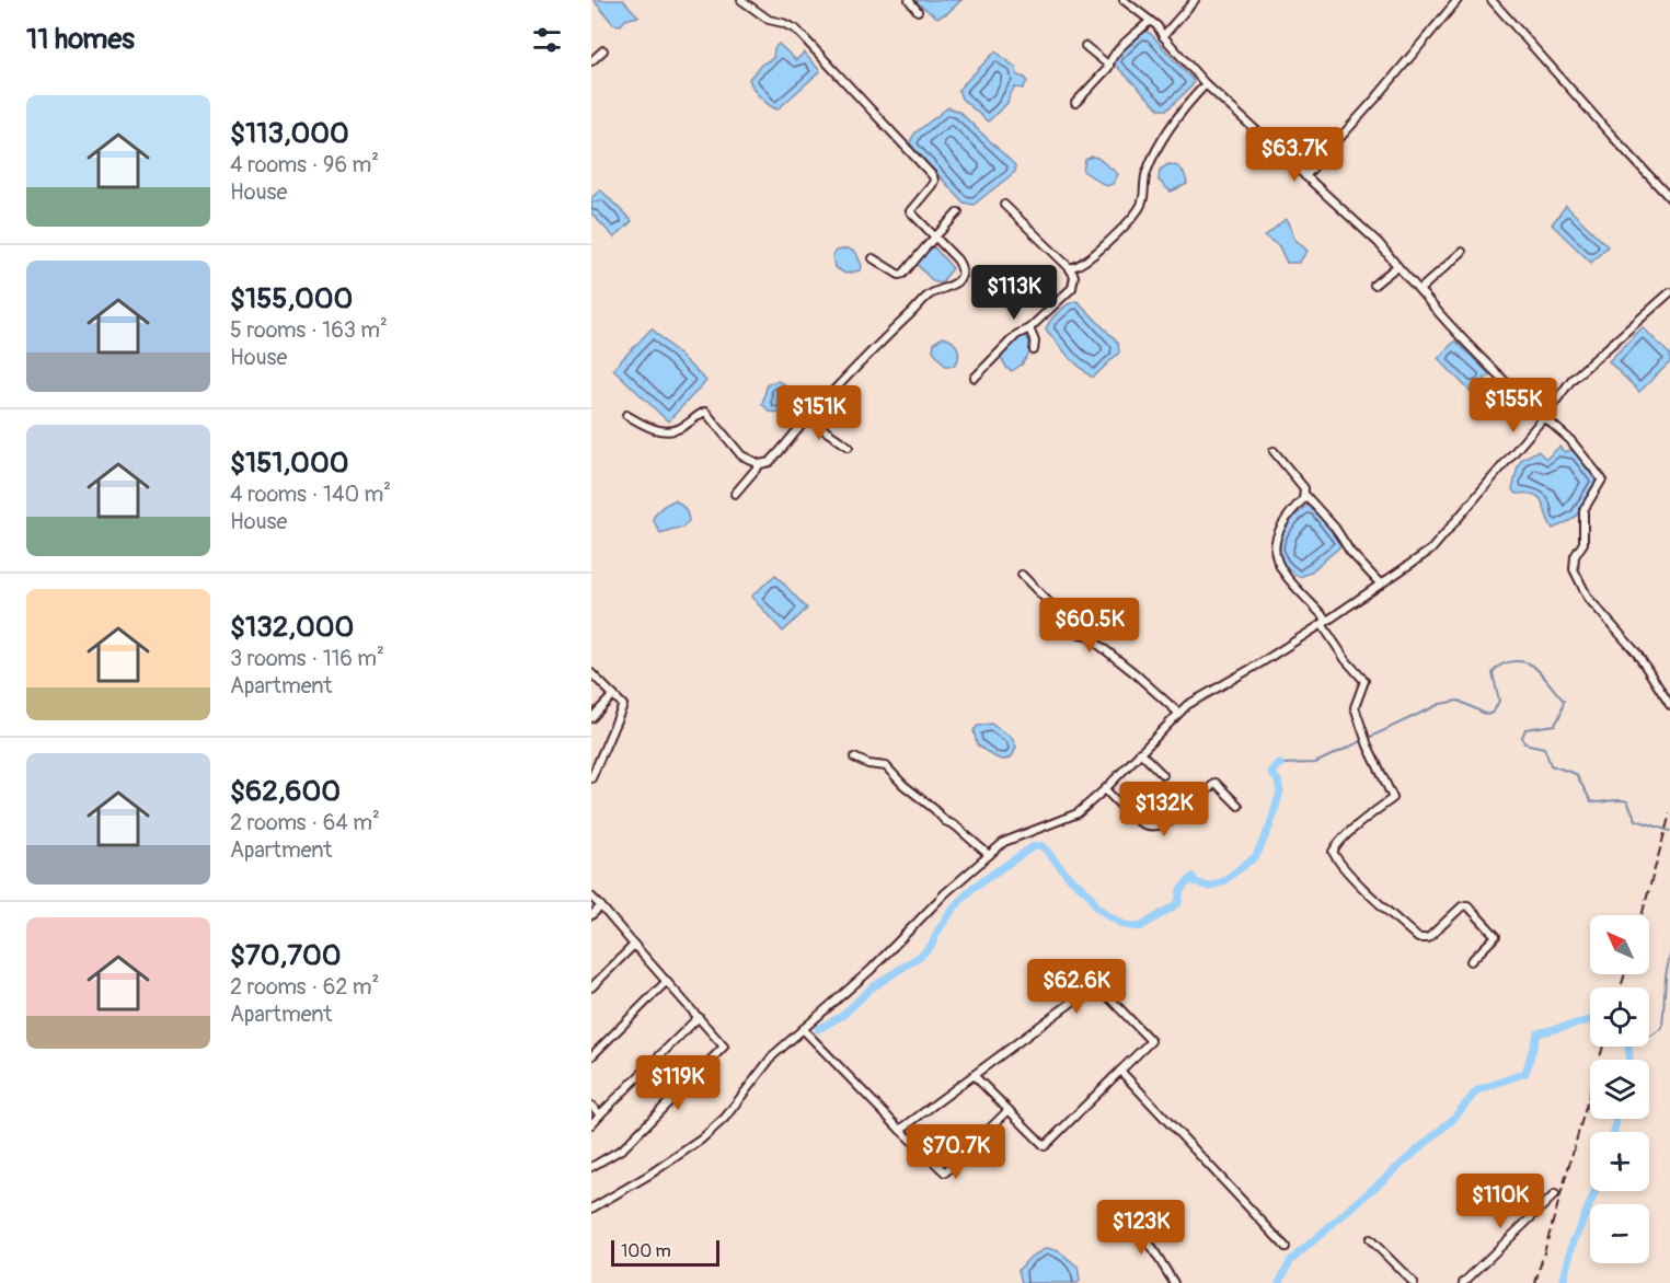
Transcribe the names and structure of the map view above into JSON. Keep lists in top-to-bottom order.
{
  "scale_bar": "100 m",
  "north": "top left",
  "page": {
    "heading": "11 homes",
    "list": [
      {
        "name": "$113,000",
        "note": "4 rooms · 96 m² · House"
      },
      {
        "name": "$155,000",
        "note": "5 rooms · 163 m² · House"
      },
      {
        "name": "$151,000",
        "note": "4 rooms · 140 m² · House"
      },
      {
        "name": "$132,000",
        "note": "3 rooms · 116 m² · Apartment"
      },
      {
        "name": "$62,600",
        "note": "2 rooms · 64 m² · Apartment"
      },
      {
        "name": "$70,700",
        "note": "2 rooms · 62 m² · Apartment"
      }
    ],
    "price": [
      "$63.7K",
      "$113K",
      "$155K",
      "$151K",
      "$60.5K",
      "$132K",
      "$62.6K",
      "$119K",
      "$70.7K",
      "$110K",
      "$123K"
    ],
    "map_buttons": ["+", "−"],
    "scale": "100 m"
  }
}
